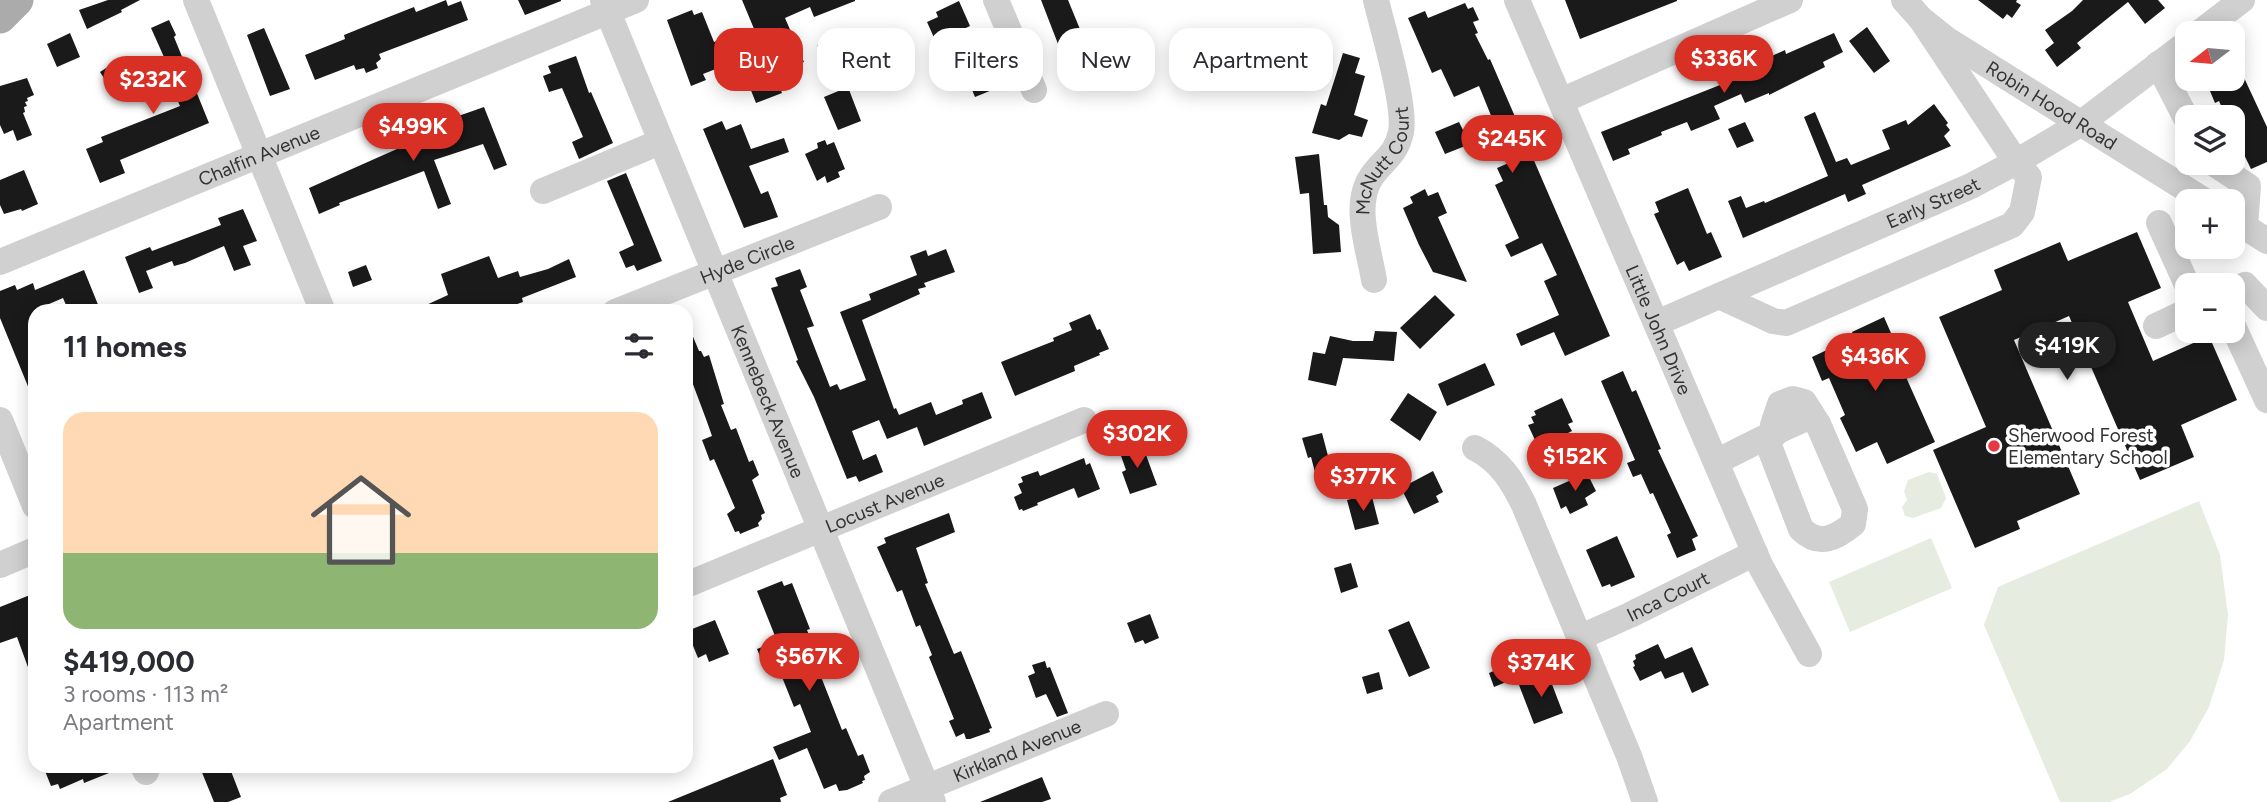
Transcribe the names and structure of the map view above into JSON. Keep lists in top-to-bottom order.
{
  "streets": {
    "street": [
      "Robin Hood Road",
      "Chalfin Avenue",
      "McNutt Court",
      "Early Street",
      "Hyde Circle",
      "Little John Drive",
      "Kennebeck Avenue",
      "Locust Avenue",
      "Inca Court",
      "Kirkland Avenue"
    ]
  },
  "crossings": [
    ["Robin Hood Road", "Early Street"],
    ["Chalfin Avenue", "Kennebeck Avenue"],
    ["Early Street", "Little John Drive"],
    ["Hyde Circle", "Kennebeck Avenue"],
    ["Little John Drive", "Inca Court"],
    ["Kennebeck Avenue", "Locust Avenue"],
    ["Kennebeck Avenue", "Kirkland Avenue"]
  ],
  "places": ["Sherwood Forest Elementary School"],
  "north": "left",
  "page": {
    "map_buttons": ["+", "−"],
    "chip": [
      "Buy",
      "Rent",
      "Filters",
      "New",
      "Apartment"
    ],
    "price": [
      "$336K",
      "$232K",
      "$499K",
      "$245K",
      "$419K",
      "$436K",
      "$302K",
      "$152K",
      "$377K",
      "$567K",
      "$374K"
    ],
    "heading": "11 homes",
    "list": [
      {
        "name": "$419,000",
        "note": "3 rooms · 113 m² · Apartment"
      }
    ]
  }
}
